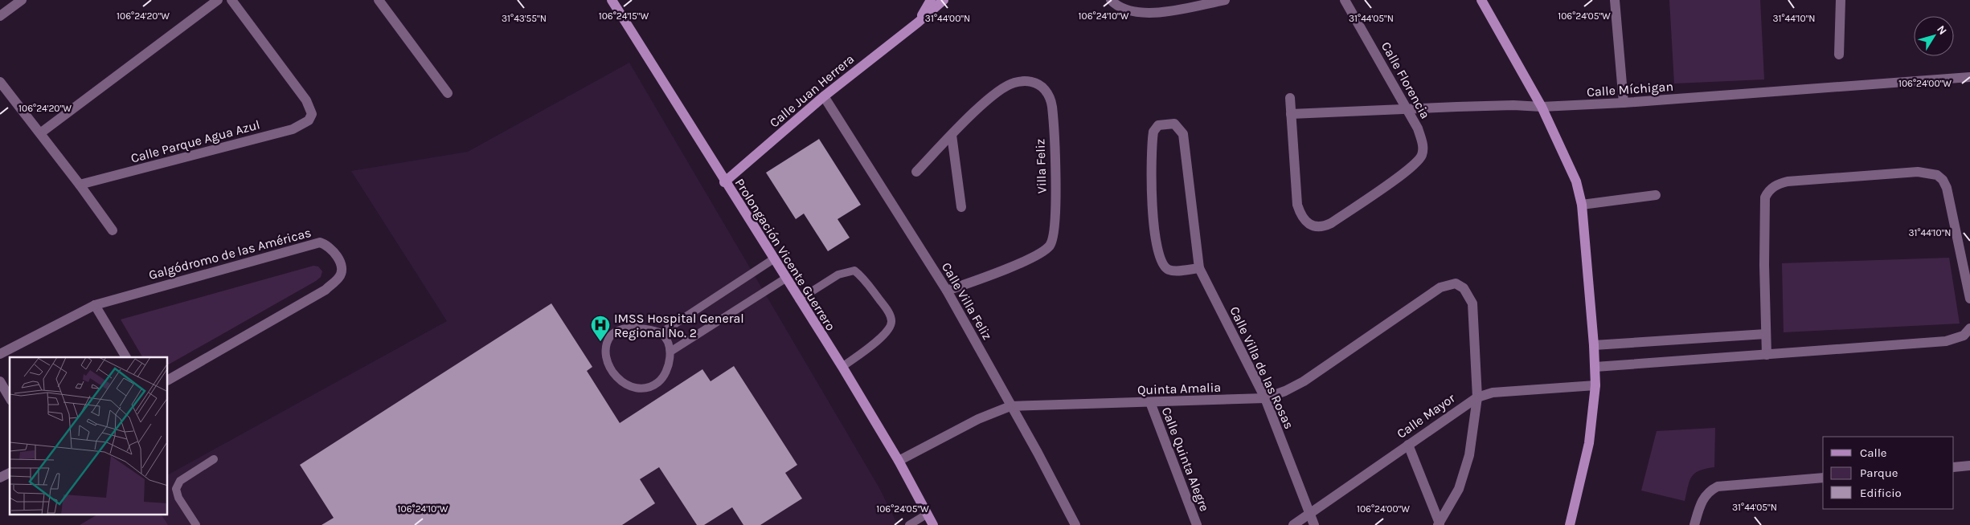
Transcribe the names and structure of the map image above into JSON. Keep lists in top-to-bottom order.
{
  "streets": {
    "street": [
      "Calle Florencia",
      "Calle Míchigan",
      "Calle Juan Herrera",
      "Calle Parque Agua Azul",
      "Villa Feliz",
      "Galgódromo de las Américas",
      "Prolongación Vicente Guerrero",
      "Calle Villa Feliz",
      "Calle Villa de las Rosas",
      "Quinta Amalia",
      "Calle Mayor",
      "Calle Quinta Alegre"
    ]
  },
  "crossings": [
    ["Calle Florencia", "Calle Míchigan"],
    ["Calle Juan Herrera", "Prolongación Vicente Guerrero"],
    ["Calle Juan Herrera", "Calle Villa Feliz"],
    ["Villa Feliz", "Calle Villa Feliz"],
    ["Prolongación Vicente Guerrero", "Quinta Amalia"],
    ["Calle Villa Feliz", "Quinta Amalia"],
    ["Calle Villa de las Rosas", "Quinta Amalia"],
    ["Calle Villa de las Rosas", "Calle Mayor"],
    ["Quinta Amalia", "Calle Mayor"],
    ["Quinta Amalia", "Calle Quinta Alegre"]
  ],
  "places": {
    "hospital": ["IMSS Hospital General Regional No. 2"]
  },
  "legend": ["Calle", "Parque", "Edificio"],
  "north": "top right",
  "coordinates": [
    "106°24'20\"W",
    "106°24'15\"W",
    "106°24'05\"W",
    "106°24'10\"W",
    "31°43'55\"N",
    "31°44'00\"N",
    "31°44'05\"N",
    "31°44'10\"N",
    "106°24'00\"W"
  ]
}
